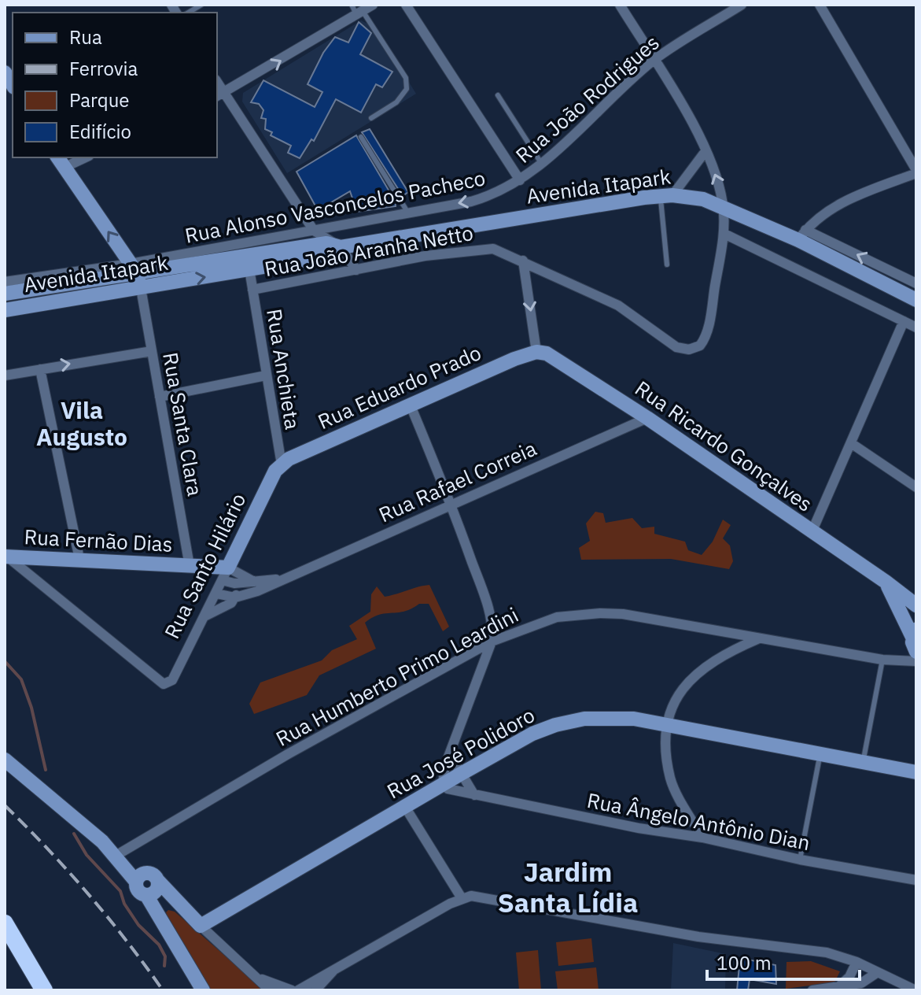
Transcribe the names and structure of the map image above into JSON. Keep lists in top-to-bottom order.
{
  "streets": {
    "street": [
      "Rua João Rodrigues",
      "Avenida Itapark",
      "Rua Alonso Vasconcelos Pacheco",
      "Rua João Aranha Netto",
      "Rua Anchieta",
      "Rua Eduardo Prado",
      "Rua Santa Clara",
      "Rua Ricardo Gonçalves",
      "Rua Rafael Correia",
      "Rua Fernão Dias",
      "Rua Santo Hilário",
      "Rua Humberto Primo Leardini",
      "Rua José Polidoro",
      "Rua Ângelo Antônio Dian"
    ]
  },
  "crossings": [
    ["Rua João Rodrigues", "Rua Alonso Vasconcelos Pacheco"],
    ["Rua João Rodrigues", "Rua João Aranha Netto"],
    ["Avenida Itapark", "Rua Alonso Vasconcelos Pacheco"],
    ["Avenida Itapark", "Rua João Aranha Netto"],
    ["Avenida Itapark", "Rua Anchieta"],
    ["Avenida Itapark", "Rua Santa Clara"],
    ["Rua Alonso Vasconcelos Pacheco", "Rua Anchieta"],
    ["Rua João Aranha Netto", "Rua Anchieta"],
    ["Rua Anchieta", "Rua Eduardo Prado"],
    ["Rua Anchieta", "Rua Santo Hilário"],
    ["Rua Eduardo Prado", "Rua Ricardo Gonçalves"],
    ["Rua Eduardo Prado", "Rua Santo Hilário"],
    ["Rua Santa Clara", "Rua Fernão Dias"],
    ["Rua Ricardo Gonçalves", "Rua Rafael Correia"],
    ["Rua Rafael Correia", "Rua Fernão Dias"],
    ["Rua Rafael Correia", "Rua Santo Hilário"],
    ["Rua Fernão Dias", "Rua Santo Hilário"],
    ["Rua José Polidoro", "Rua Ângelo Antônio Dian"]
  ],
  "one_way": ["Rua Alonso Vasconcelos Pacheco"],
  "districts": ["Vila Augusto", "Jardim Santa Lídia"],
  "legend": [
    "Rua",
    "Ferrovia",
    "Parque",
    "Edifício"
  ],
  "scale_bar": "100 m"
}
